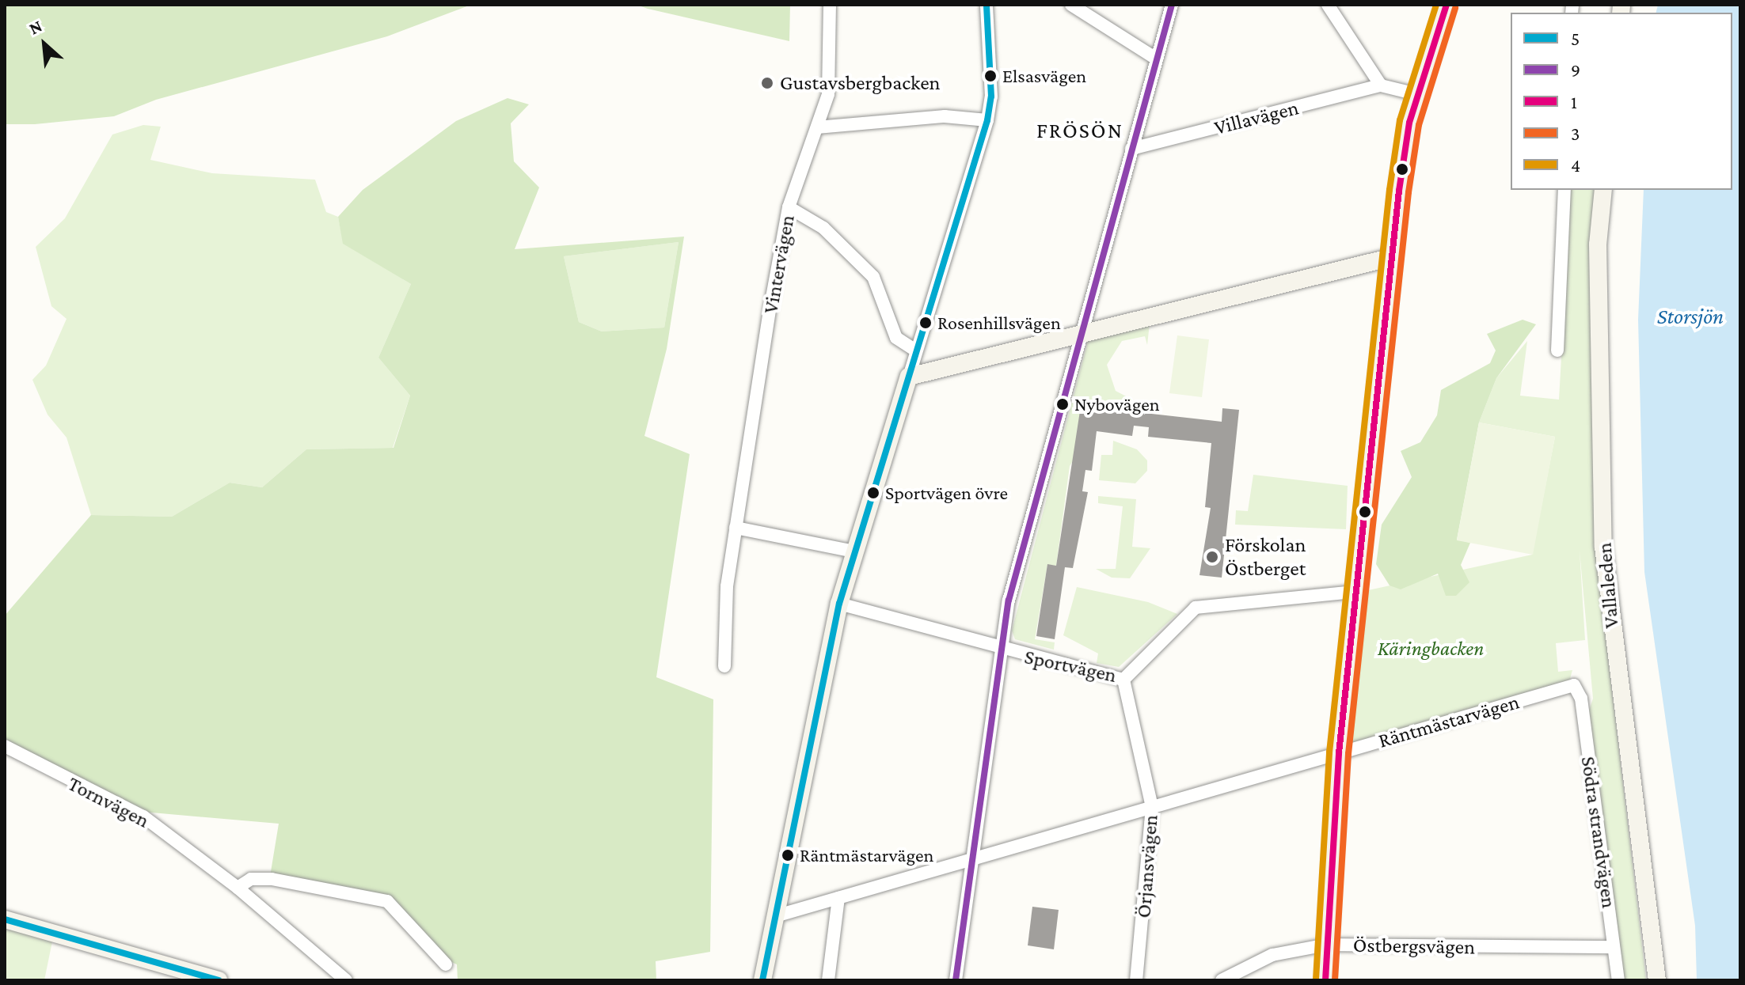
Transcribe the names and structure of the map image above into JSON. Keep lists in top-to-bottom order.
{
  "streets": {
    "street": [
      "Villavägen",
      "Vintervägen",
      "Vallaleden",
      "Sportvägen",
      "Räntmästarvägen",
      "Tornvägen",
      "Södra strandvägen",
      "Örjansvägen",
      "Östbergsvägen"
    ]
  },
  "crossings": [
    ["Sportvägen", "Örjansvägen"],
    ["Räntmästarvägen", "Södra strandvägen"],
    ["Räntmästarvägen", "Örjansvägen"],
    ["Södra strandvägen", "Östbergsvägen"]
  ],
  "districts": ["FRÖSÖN"],
  "water": ["Storsjön"],
  "parks": ["Käringbacken"],
  "places": [
    "Elsasvägen",
    "Gustavsbergbacken",
    "Rosenhillsvägen",
    "Nybovägen",
    "Sportvägen övre",
    "Förskolan Östberget",
    "Räntmästarvägen"
  ],
  "lines": [
    "transit line 5",
    "transit line 9",
    "transit line 1",
    "transit line 4",
    "transit line 3"
  ],
  "legend": [
    "5",
    "9",
    "1",
    "3",
    "4"
  ],
  "north": "top left"
}
